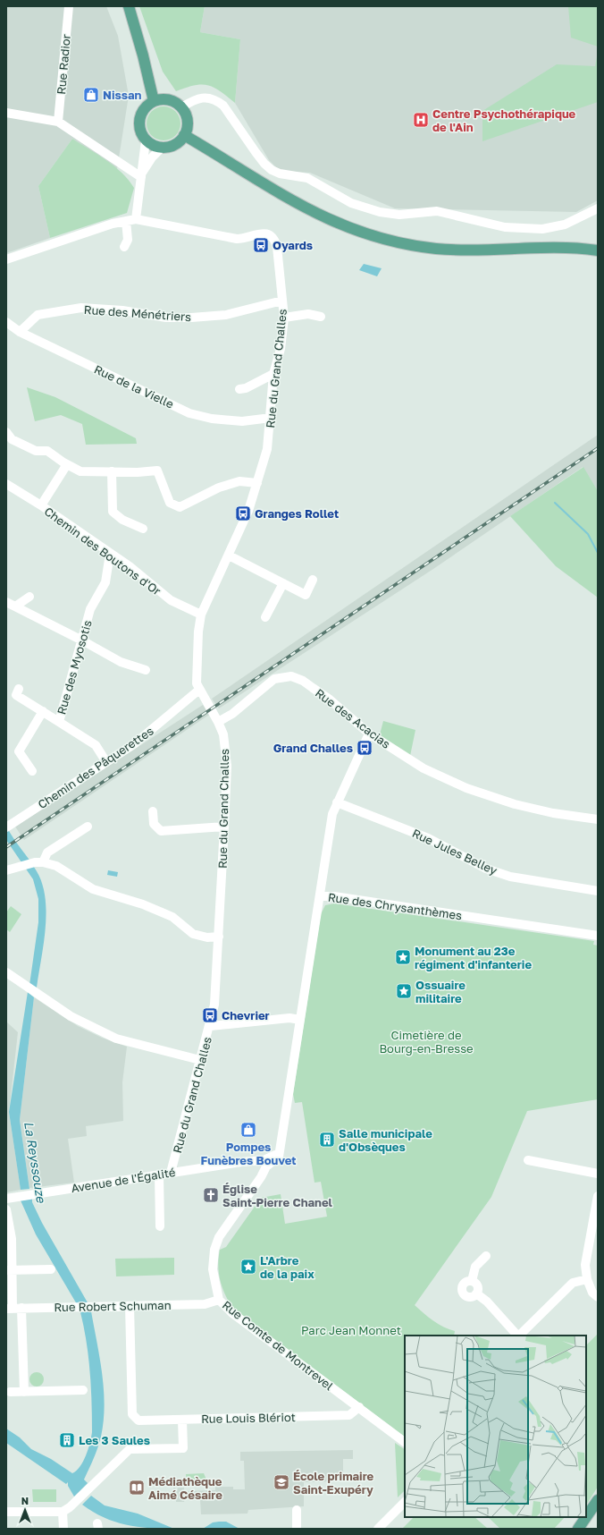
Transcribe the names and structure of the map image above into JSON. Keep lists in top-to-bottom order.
{
  "streets": {
    "street": [
      "Rue Radior",
      "Rue des Ménétriers",
      "Rue du Grand Challes",
      "Rue de la Vielle",
      "Chemin des Boutons d'Or",
      "Rue des Myosotis",
      "Rue des Acacias",
      "Chemin des Pâquerettes",
      "Rue Jules Belley",
      "Rue des Chrysanthèmes",
      "Avenue de l'Égalité",
      "Rue Robert Schuman",
      "Rue Comte de Montrevel",
      "Rue Louis Blériot"
    ]
  },
  "crossings": [
    ["Rue des Ménétriers", "Rue du Grand Challes"],
    ["Rue des Ménétriers", "Rue de la Vielle"],
    ["Rue du Grand Challes", "Rue de la Vielle"],
    ["Rue du Grand Challes", "Chemin des Boutons d'Or"],
    ["Rue du Grand Challes", "Rue des Acacias"],
    ["Rue du Grand Challes", "Chemin des Pâquerettes"],
    ["Rue du Grand Challes", "Avenue de l'Égalité"],
    ["Chemin des Boutons d'Or", "Rue des Myosotis"],
    ["Rue des Myosotis", "Chemin des Pâquerettes"],
    ["Rue des Chrysanthèmes", "Avenue de l'Égalité"],
    ["Rue des Chrysanthèmes", "Rue Comte de Montrevel"],
    ["Avenue de l'Égalité", "Rue Comte de Montrevel"],
    ["Rue Robert Schuman", "Rue Comte de Montrevel"],
    ["Rue Robert Schuman", "Rue Louis Blériot"],
    ["Rue Comte de Montrevel", "Rue Louis Blériot"]
  ],
  "water": ["La Reyssouze"],
  "parks": ["Cimetière de Bourg-en-Bresse", "Parc Jean Monnet"],
  "places": {
    "shop": ["Nissan", "Pompes Funèbres Bouvet"],
    "hospital": ["Centre Psychothérapique de l'Ain"],
    "bus stop": [
      "Oyards",
      "Granges Rollet",
      "Grand Challes",
      "Chevrier"
    ],
    "place": ["Monument au 23e régiment d'infanterie", "Ossuaire militaire", "L'Arbre de la paix"],
    "building": ["Salle municipale d'Obsèques", "Les 3 Saules"],
    "church": ["Église Saint-Pierre Chanel"],
    "school or university": ["École primaire Saint-Exupéry"],
    "library": ["Médiathèque Aimé Césaire"]
  },
  "north": "top"
}
